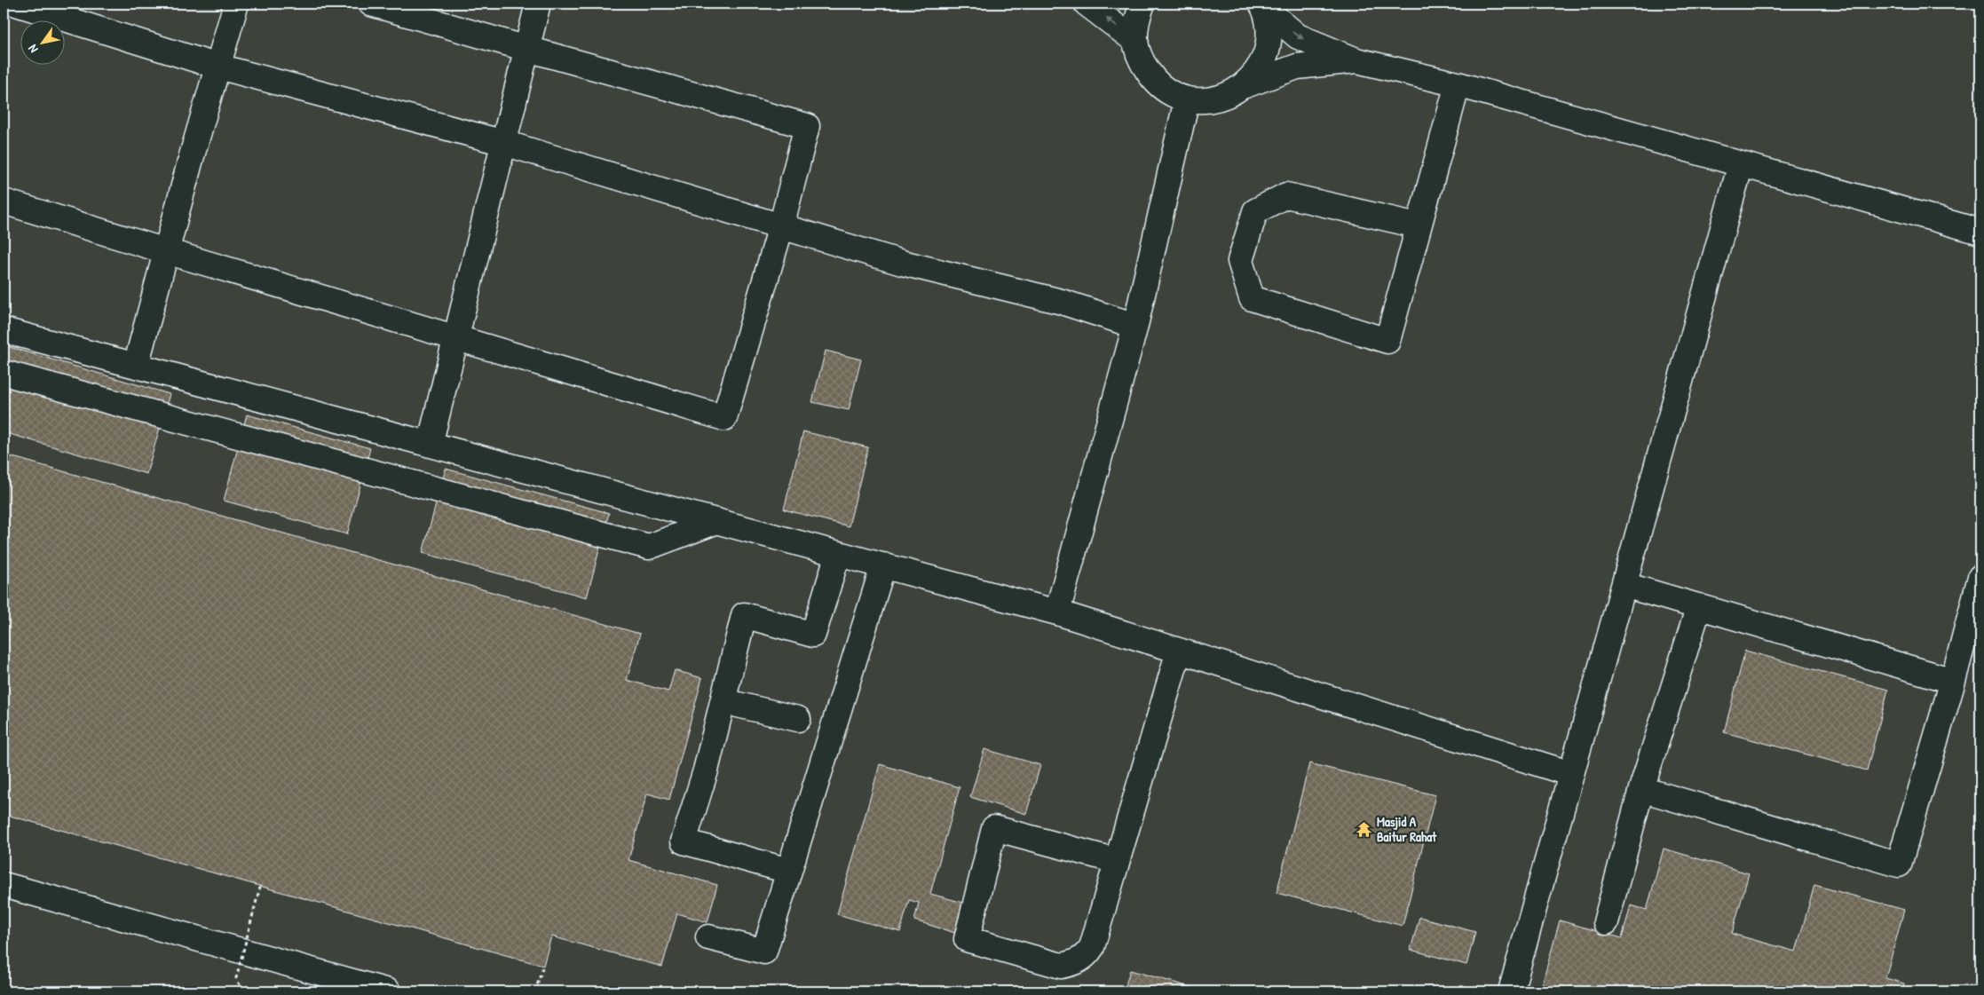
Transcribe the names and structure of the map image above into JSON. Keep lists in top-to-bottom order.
{
  "places": {
    "temple": ["Masjid A Baitur Rahat"]
  },
  "north": "bottom left"
}
